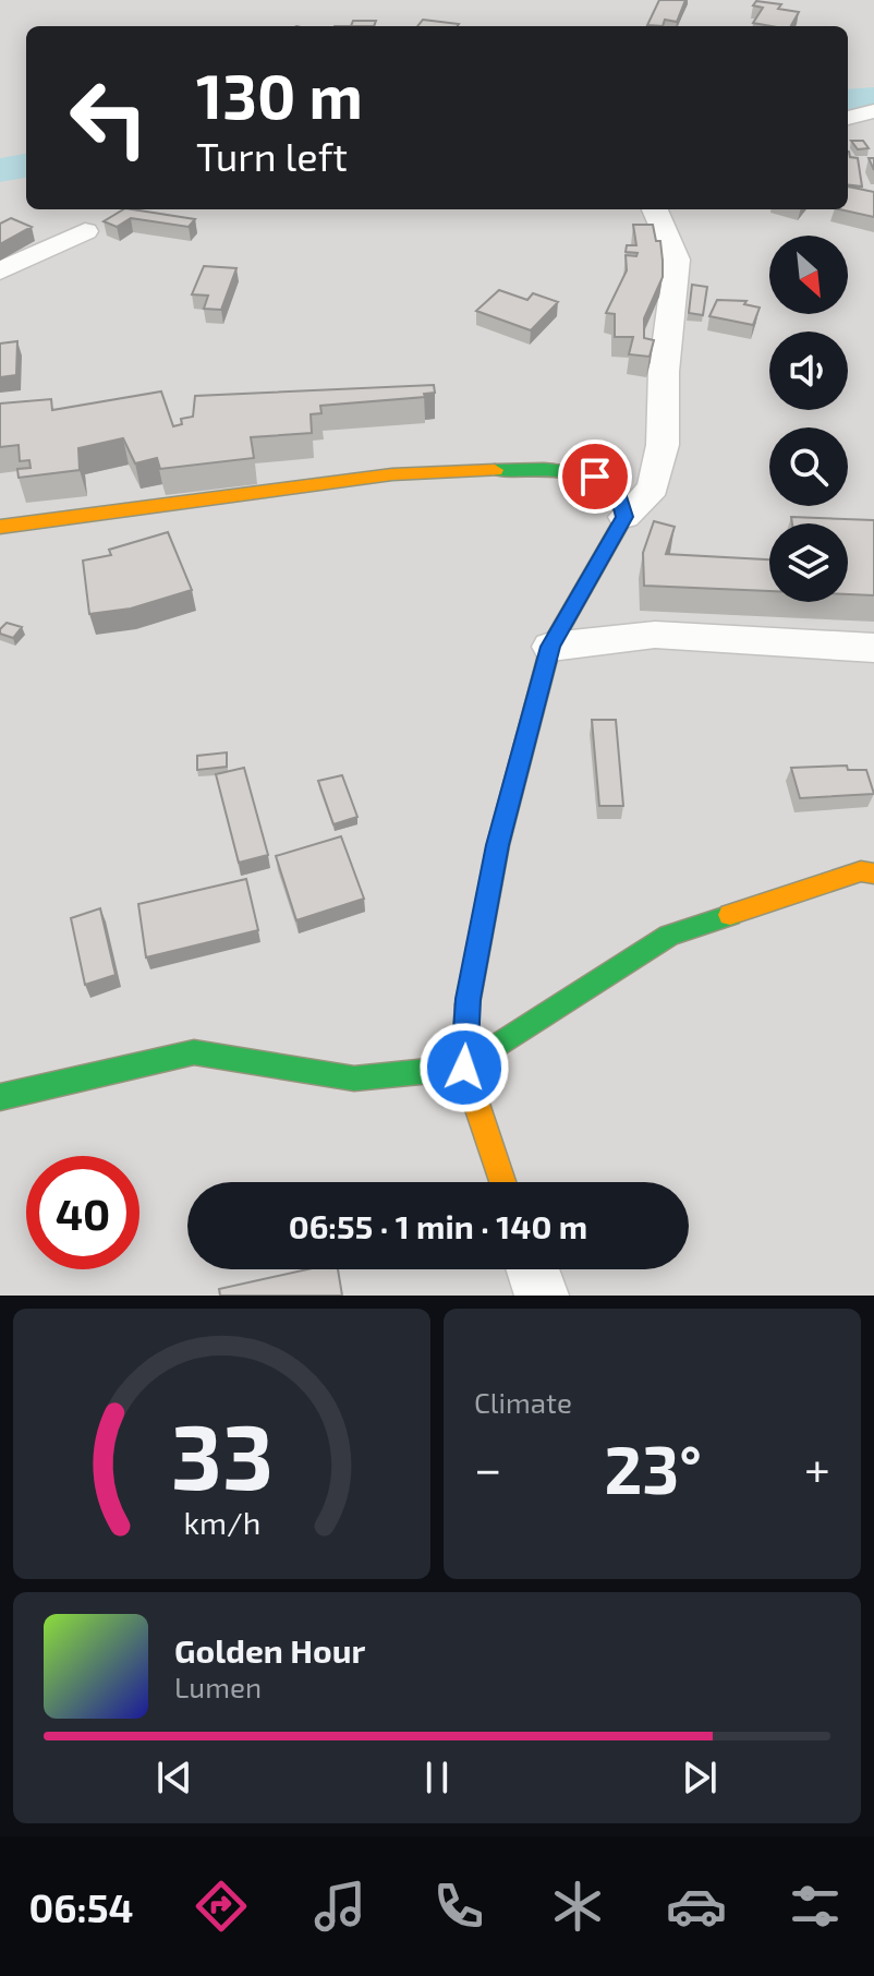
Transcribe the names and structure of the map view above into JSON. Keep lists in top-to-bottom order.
{
  "north": "bottom right",
  "page": {
    "turn": ["130 m", "Turn left"],
    "limit": "40",
    "trip": "06:55 · 1 min · 140 m",
    "tile": "Climate",
    "heat": ["−", "23°", "+"],
    "song": ["Golden Hour", "Lumen"],
    "tabs": "06:54",
    "gauge": ["33", "km/h"]
  }
}
